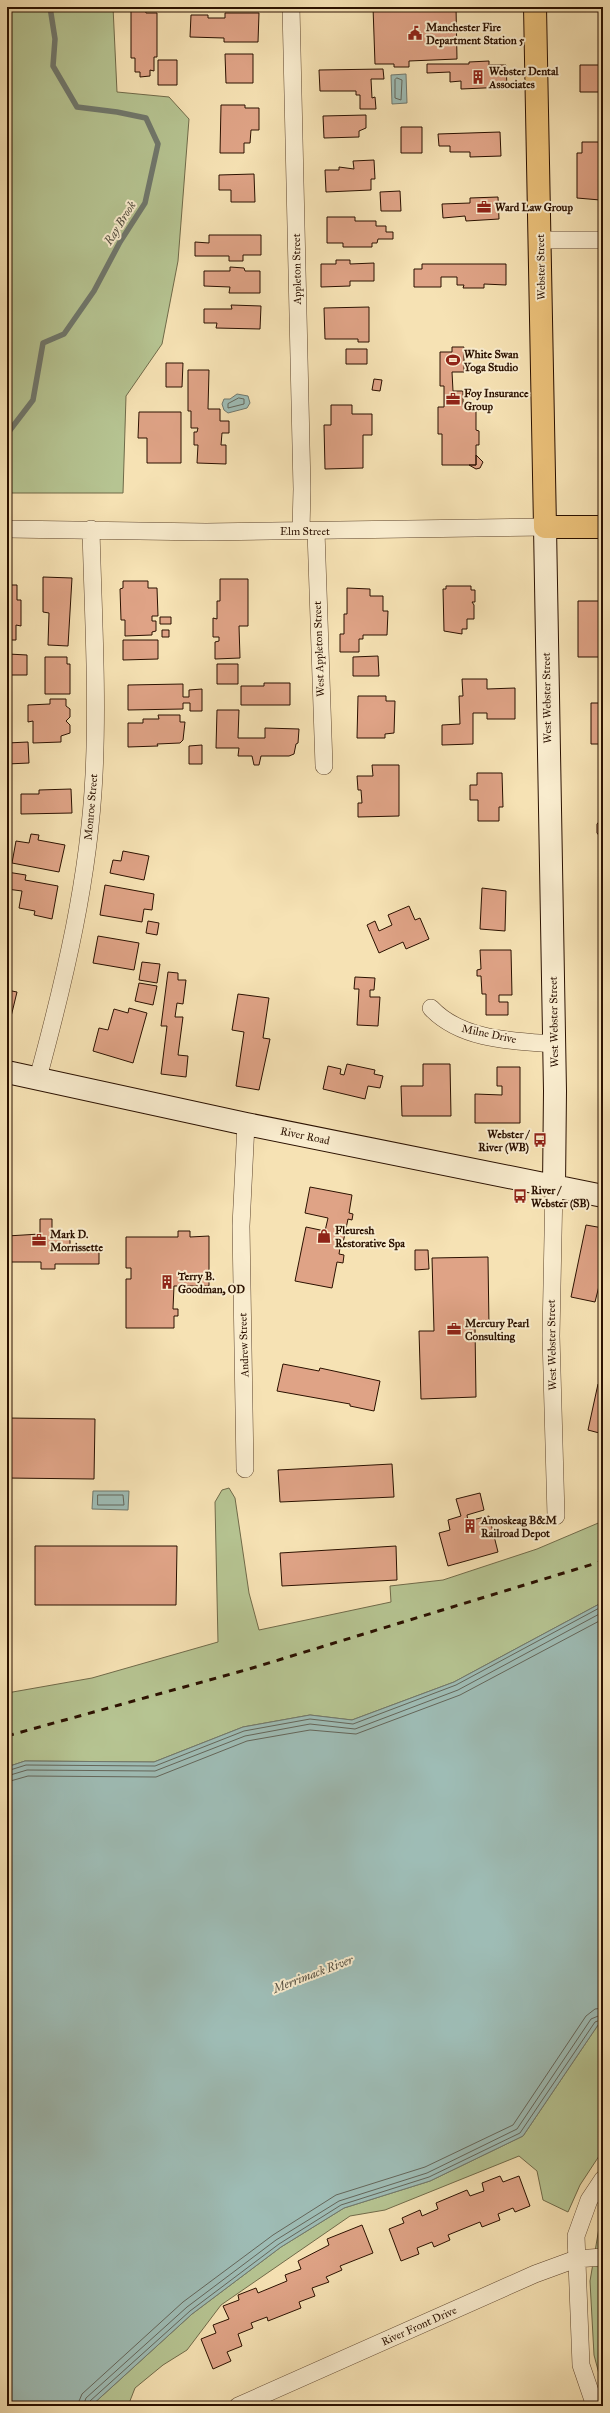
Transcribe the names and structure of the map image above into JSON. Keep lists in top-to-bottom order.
{
  "streets": {
    "main road": ["Webster Street", "Elm Street"],
    "street": [
      "Appleton Street",
      "West Appleton Street",
      "West Webster Street",
      "Monroe Street",
      "Milne Drive",
      "River Road",
      "Andrew Street",
      "River Front Drive"
    ]
  },
  "crossings": [
    ["Webster Street", "Elm Street"],
    ["Webster Street", "West Webster Street"],
    ["Appleton Street", "Elm Street"],
    ["Appleton Street", "West Appleton Street"],
    ["Elm Street", "West Appleton Street"],
    ["Elm Street", "West Webster Street"],
    ["Elm Street", "Monroe Street"],
    ["West Webster Street", "Milne Drive"],
    ["West Webster Street", "River Road"],
    ["Monroe Street", "River Road"],
    ["River Road", "Andrew Street"]
  ],
  "water": ["Ray Brook", "Merrimack River"],
  "places": {
    "public building": ["Manchester Fire Department Station 5"],
    "building": ["Webster Dental Associates", "Terry B. Goodman, OD", "Amoskeag B&M Railroad Depot"],
    "office": [
      "Ward Law Group",
      "Foy Insurance Group",
      "Mark D. Morrissette",
      "Mercury Pearl Consulting"
    ],
    "sports": ["White Swan Yoga Studio"],
    "bus stop": ["Webster / River (WB)", "River / Webster (SB)"],
    "shop": ["Fleuresh Restorative Spa"]
  }
}
